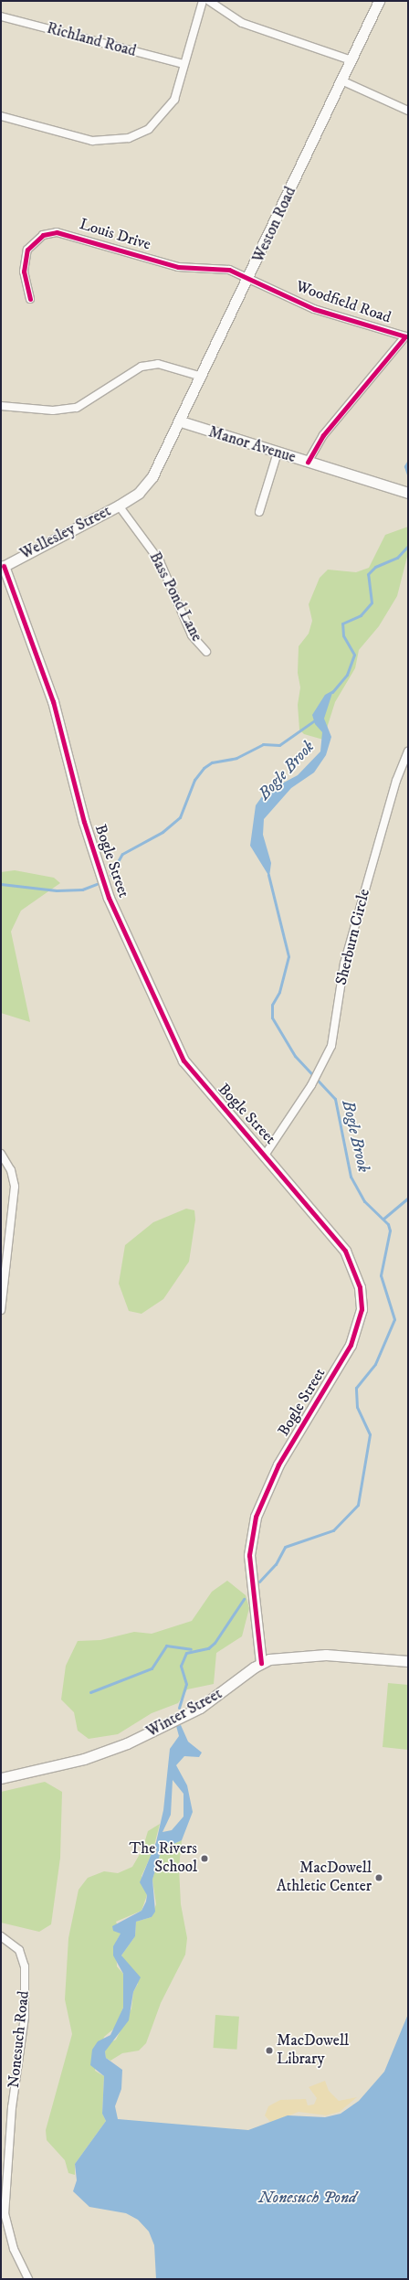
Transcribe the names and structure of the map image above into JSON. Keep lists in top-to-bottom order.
{
  "streets": {
    "street": [
      "Richland Road",
      "Weston Road",
      "Louis Drive",
      "Woodfield Road",
      "Manor Avenue",
      "Wellesley Street",
      "Bass Pond Lane",
      "Bogle Street",
      "Sherburn Circle",
      "Winter Street",
      "Nonesuch Road"
    ]
  },
  "crossings": [
    ["Weston Road", "Louis Drive"],
    ["Weston Road", "Woodfield Road"],
    ["Weston Road", "Manor Avenue"],
    ["Weston Road", "Wellesley Street"],
    ["Louis Drive", "Woodfield Road"],
    ["Woodfield Road", "Manor Avenue"],
    ["Wellesley Street", "Bass Pond Lane"],
    ["Wellesley Street", "Bogle Street"],
    ["Bogle Street", "Sherburn Circle"],
    ["Bogle Street", "Winter Street"]
  ],
  "water": ["Bogle Brook", "Nonesuch Pond"],
  "places": ["The Rivers School", "MacDowell Athletic Center", "MacDowell Library"]
}
